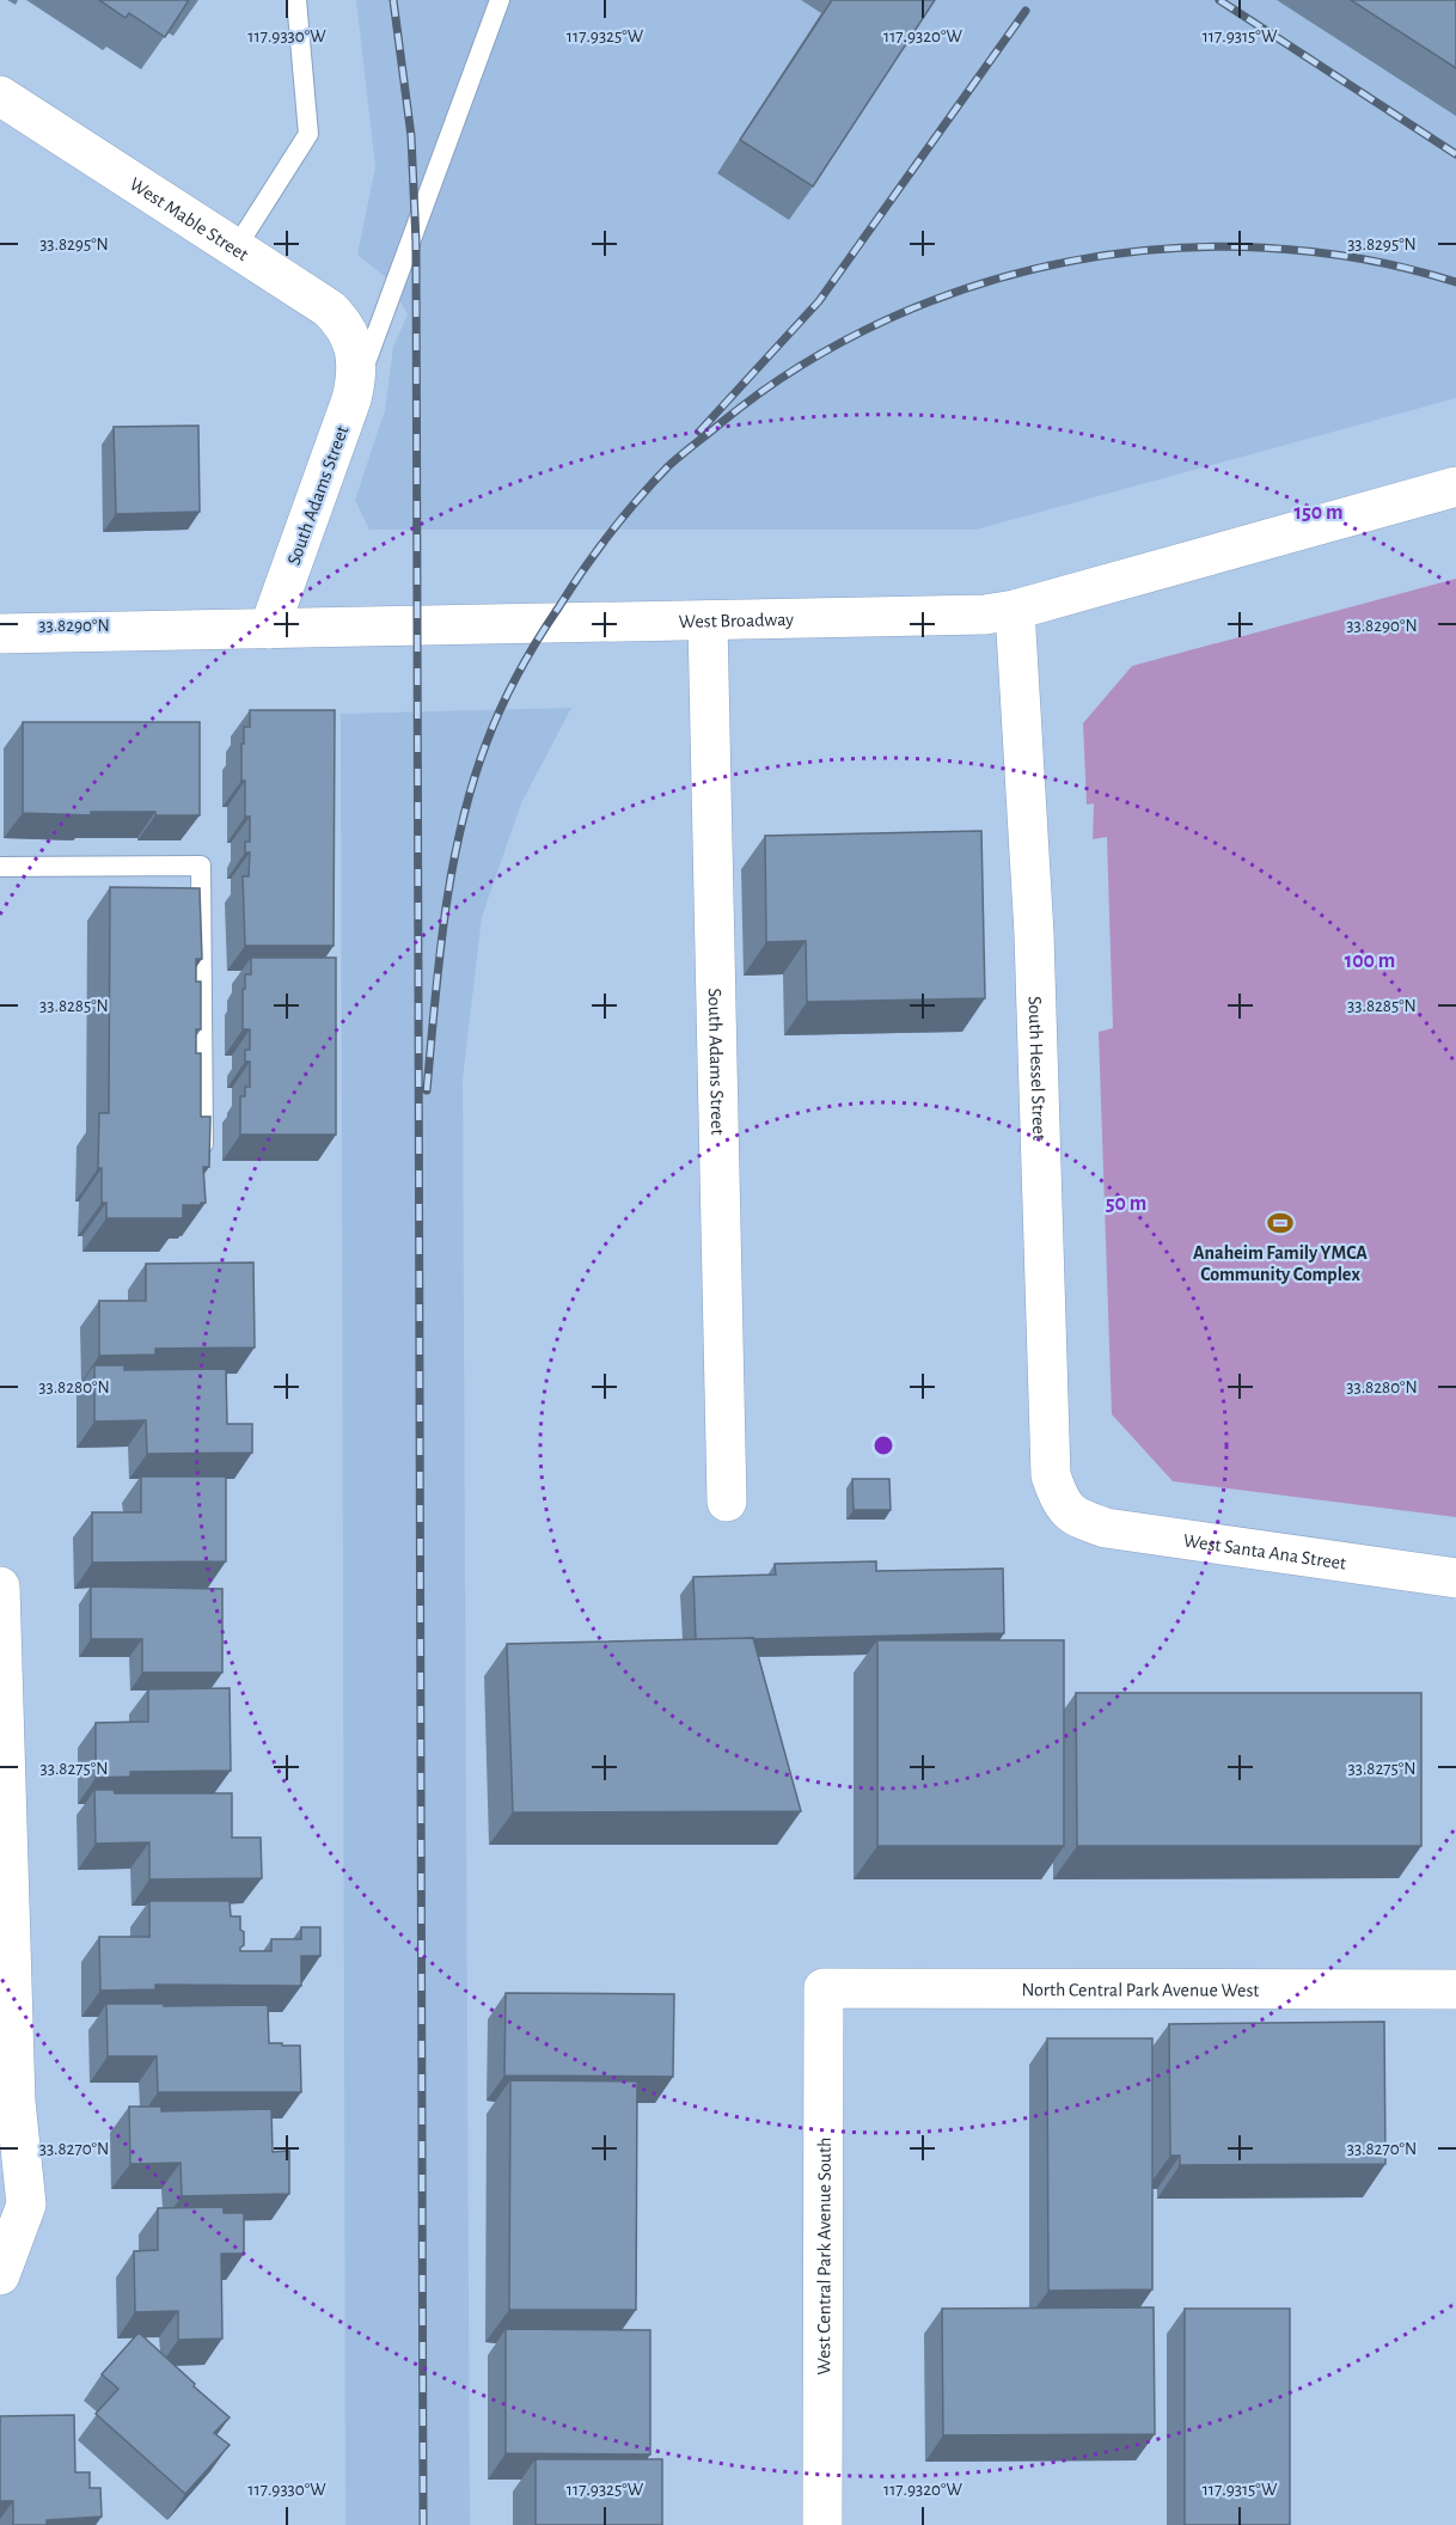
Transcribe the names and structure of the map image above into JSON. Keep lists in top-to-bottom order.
{
  "streets": {
    "street": [
      "West Mable Street",
      "South Adams Street",
      "West Broadway",
      "South Hessel Street",
      "West Santa Ana Street",
      "North Central Park Avenue West",
      "West Central Park Avenue South"
    ]
  },
  "crossings": [
    ["West Mable Street", "South Adams Street"],
    ["South Adams Street", "West Broadway"],
    ["West Broadway", "South Hessel Street"],
    ["South Hessel Street", "West Santa Ana Street"],
    ["North Central Park Avenue West", "West Central Park Avenue South"]
  ],
  "places": {
    "sports": ["Anaheim Family YMCA Community Complex"]
  },
  "coordinates": [
    "117.9330°W",
    "117.9325°W",
    "117.9320°W",
    "117.9315°W",
    "33.8295°N",
    "33.8290°N",
    "33.8285°N",
    "33.8280°N",
    "33.8275°N",
    "33.8270°N"
  ],
  "rings": ["150 m", "100 m", "50 m"]
}
